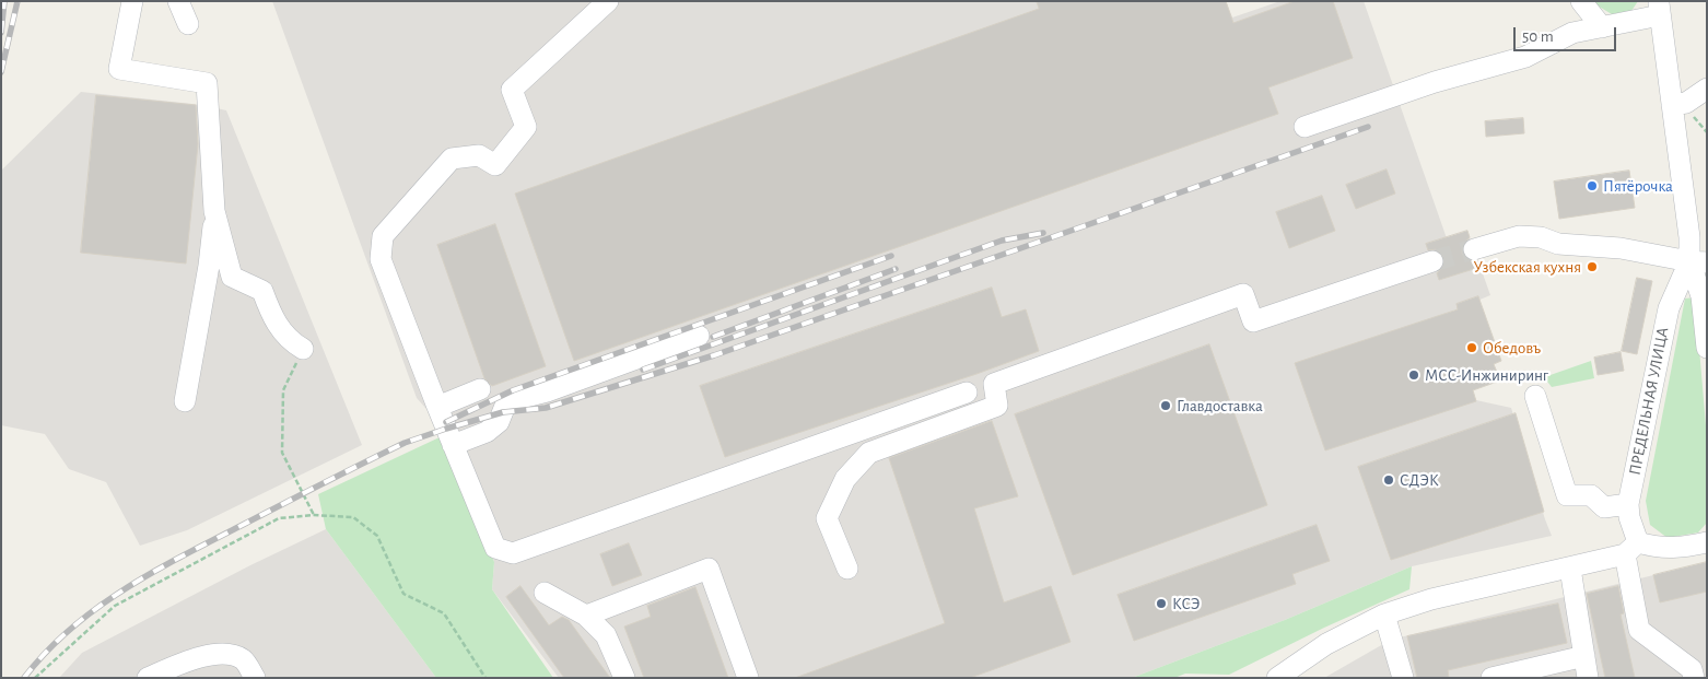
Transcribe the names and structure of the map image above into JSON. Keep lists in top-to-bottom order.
{
  "streets": {
    "street": ["ПРЕДЕЛЬНАЯ УЛИЦА"]
  },
  "places": [
    "Пятёрочка",
    "Узбекская кухня",
    "Обедовъ",
    "МСС-Инжиниринг",
    "Главдоставка",
    "СДЭК",
    "КСЭ"
  ],
  "scale_bar": "50 m"
}
